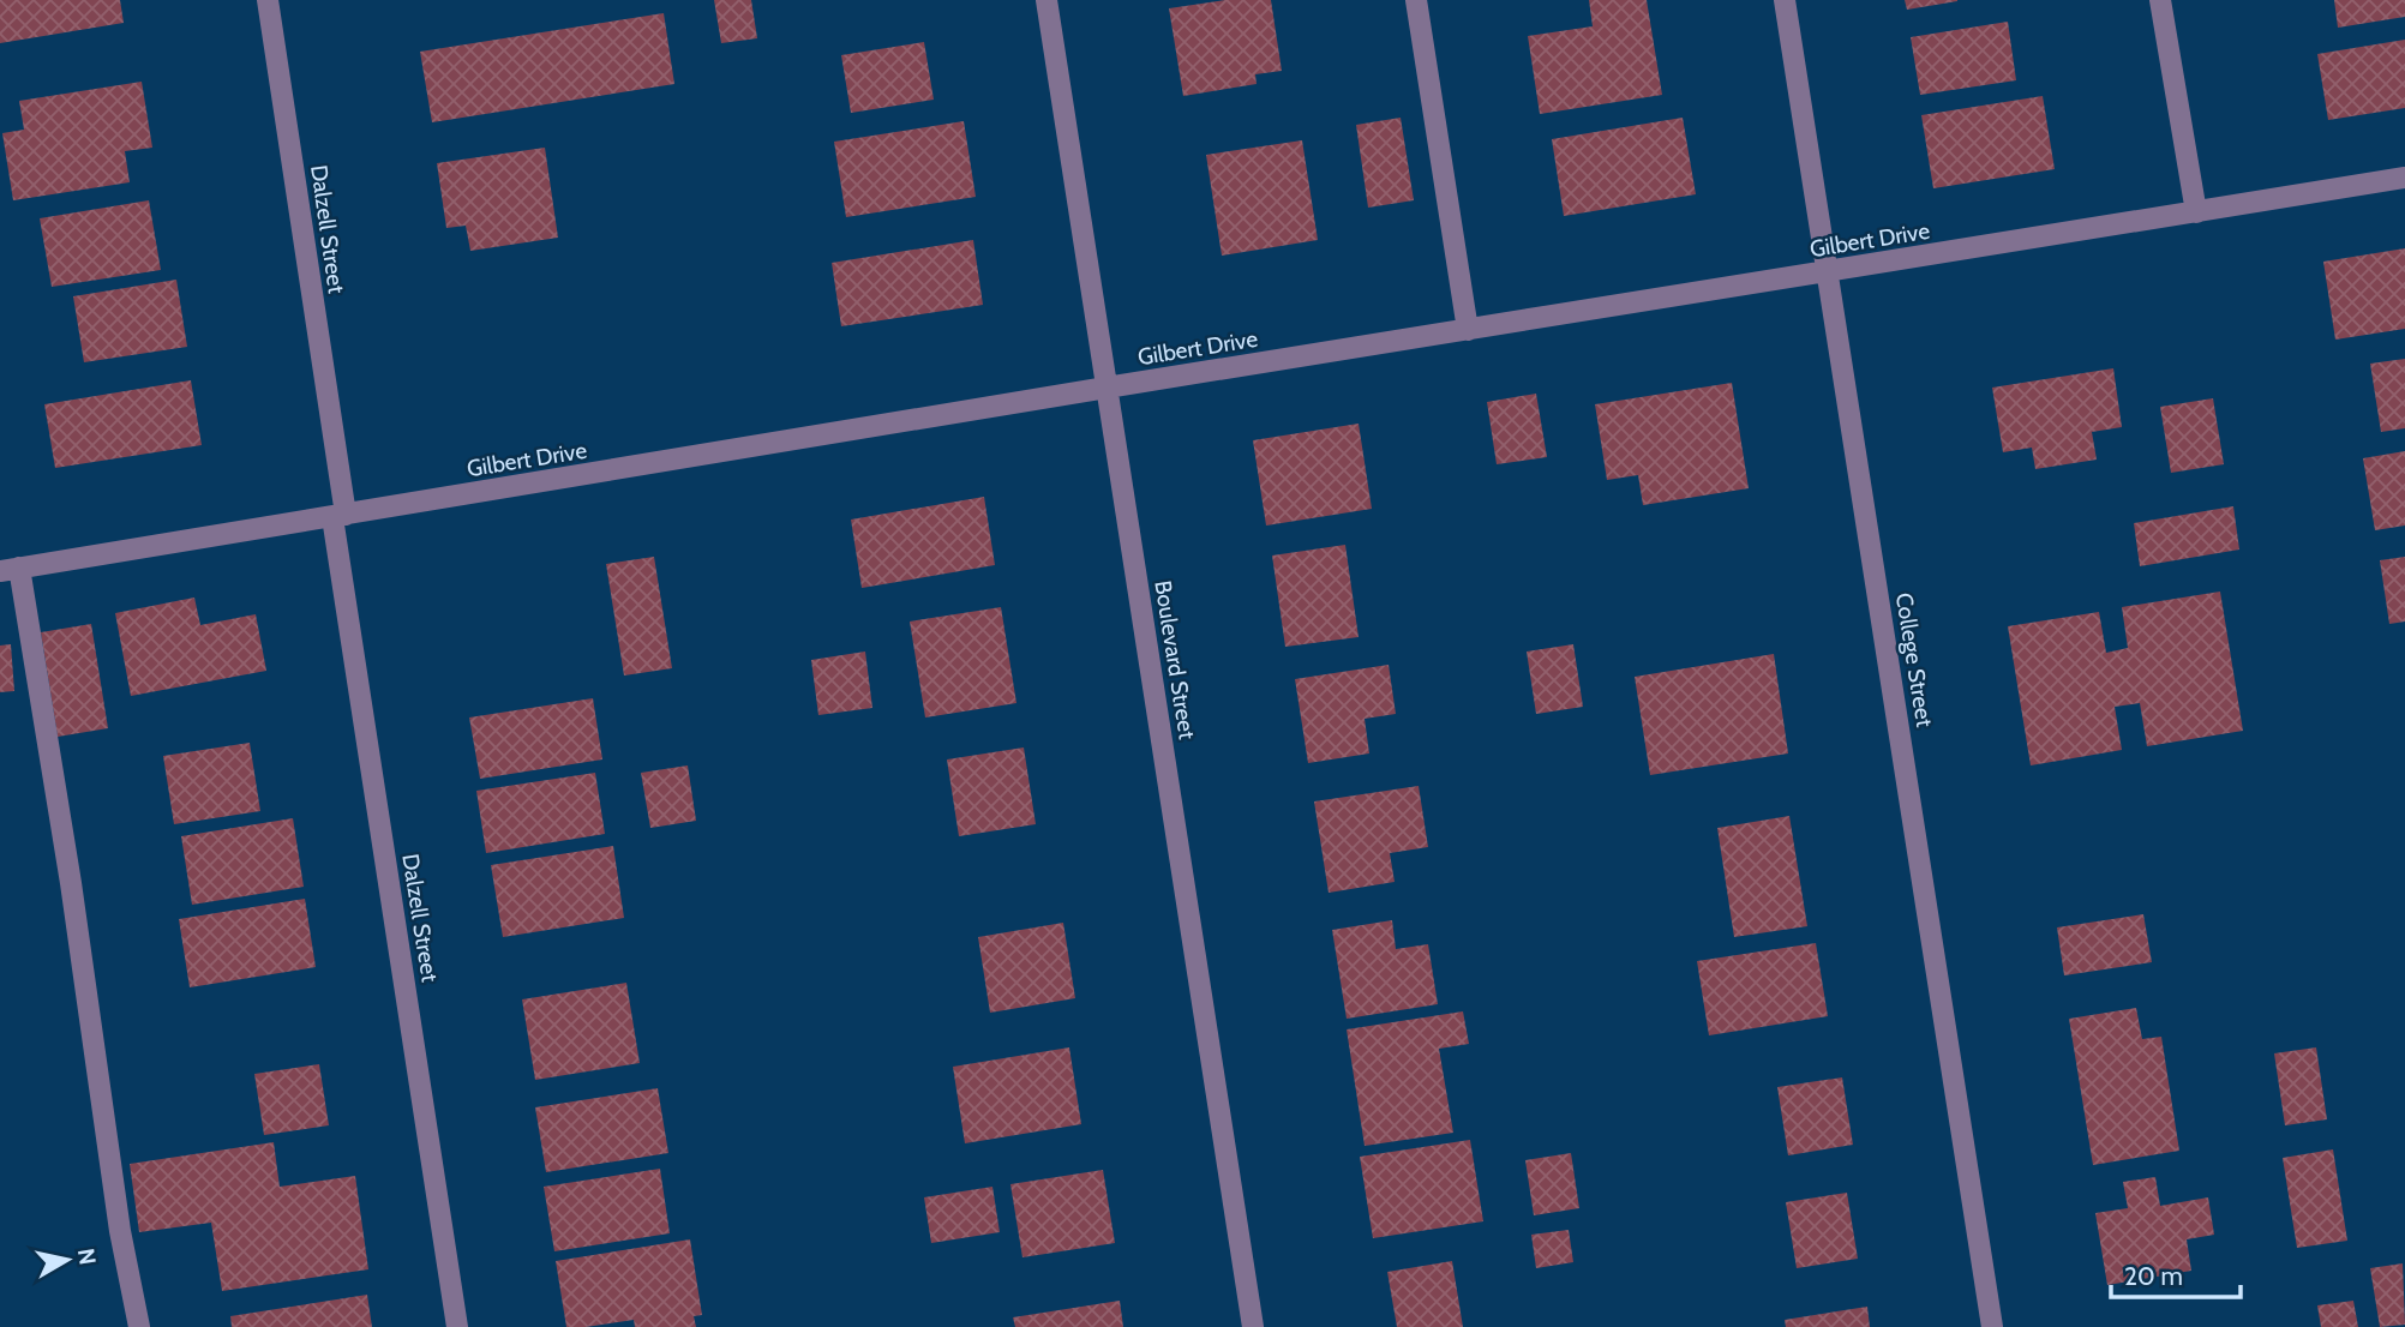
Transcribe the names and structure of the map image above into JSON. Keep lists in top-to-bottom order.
{
  "streets": {
    "street": [
      "Dalzell Street",
      "Gilbert Drive",
      "Boulevard Street",
      "College Street"
    ]
  },
  "crossings": [
    ["Dalzell Street", "Gilbert Drive"],
    ["Gilbert Drive", "Boulevard Street"],
    ["Gilbert Drive", "College Street"]
  ],
  "scale_bar": "20 m",
  "north": "right"
}
